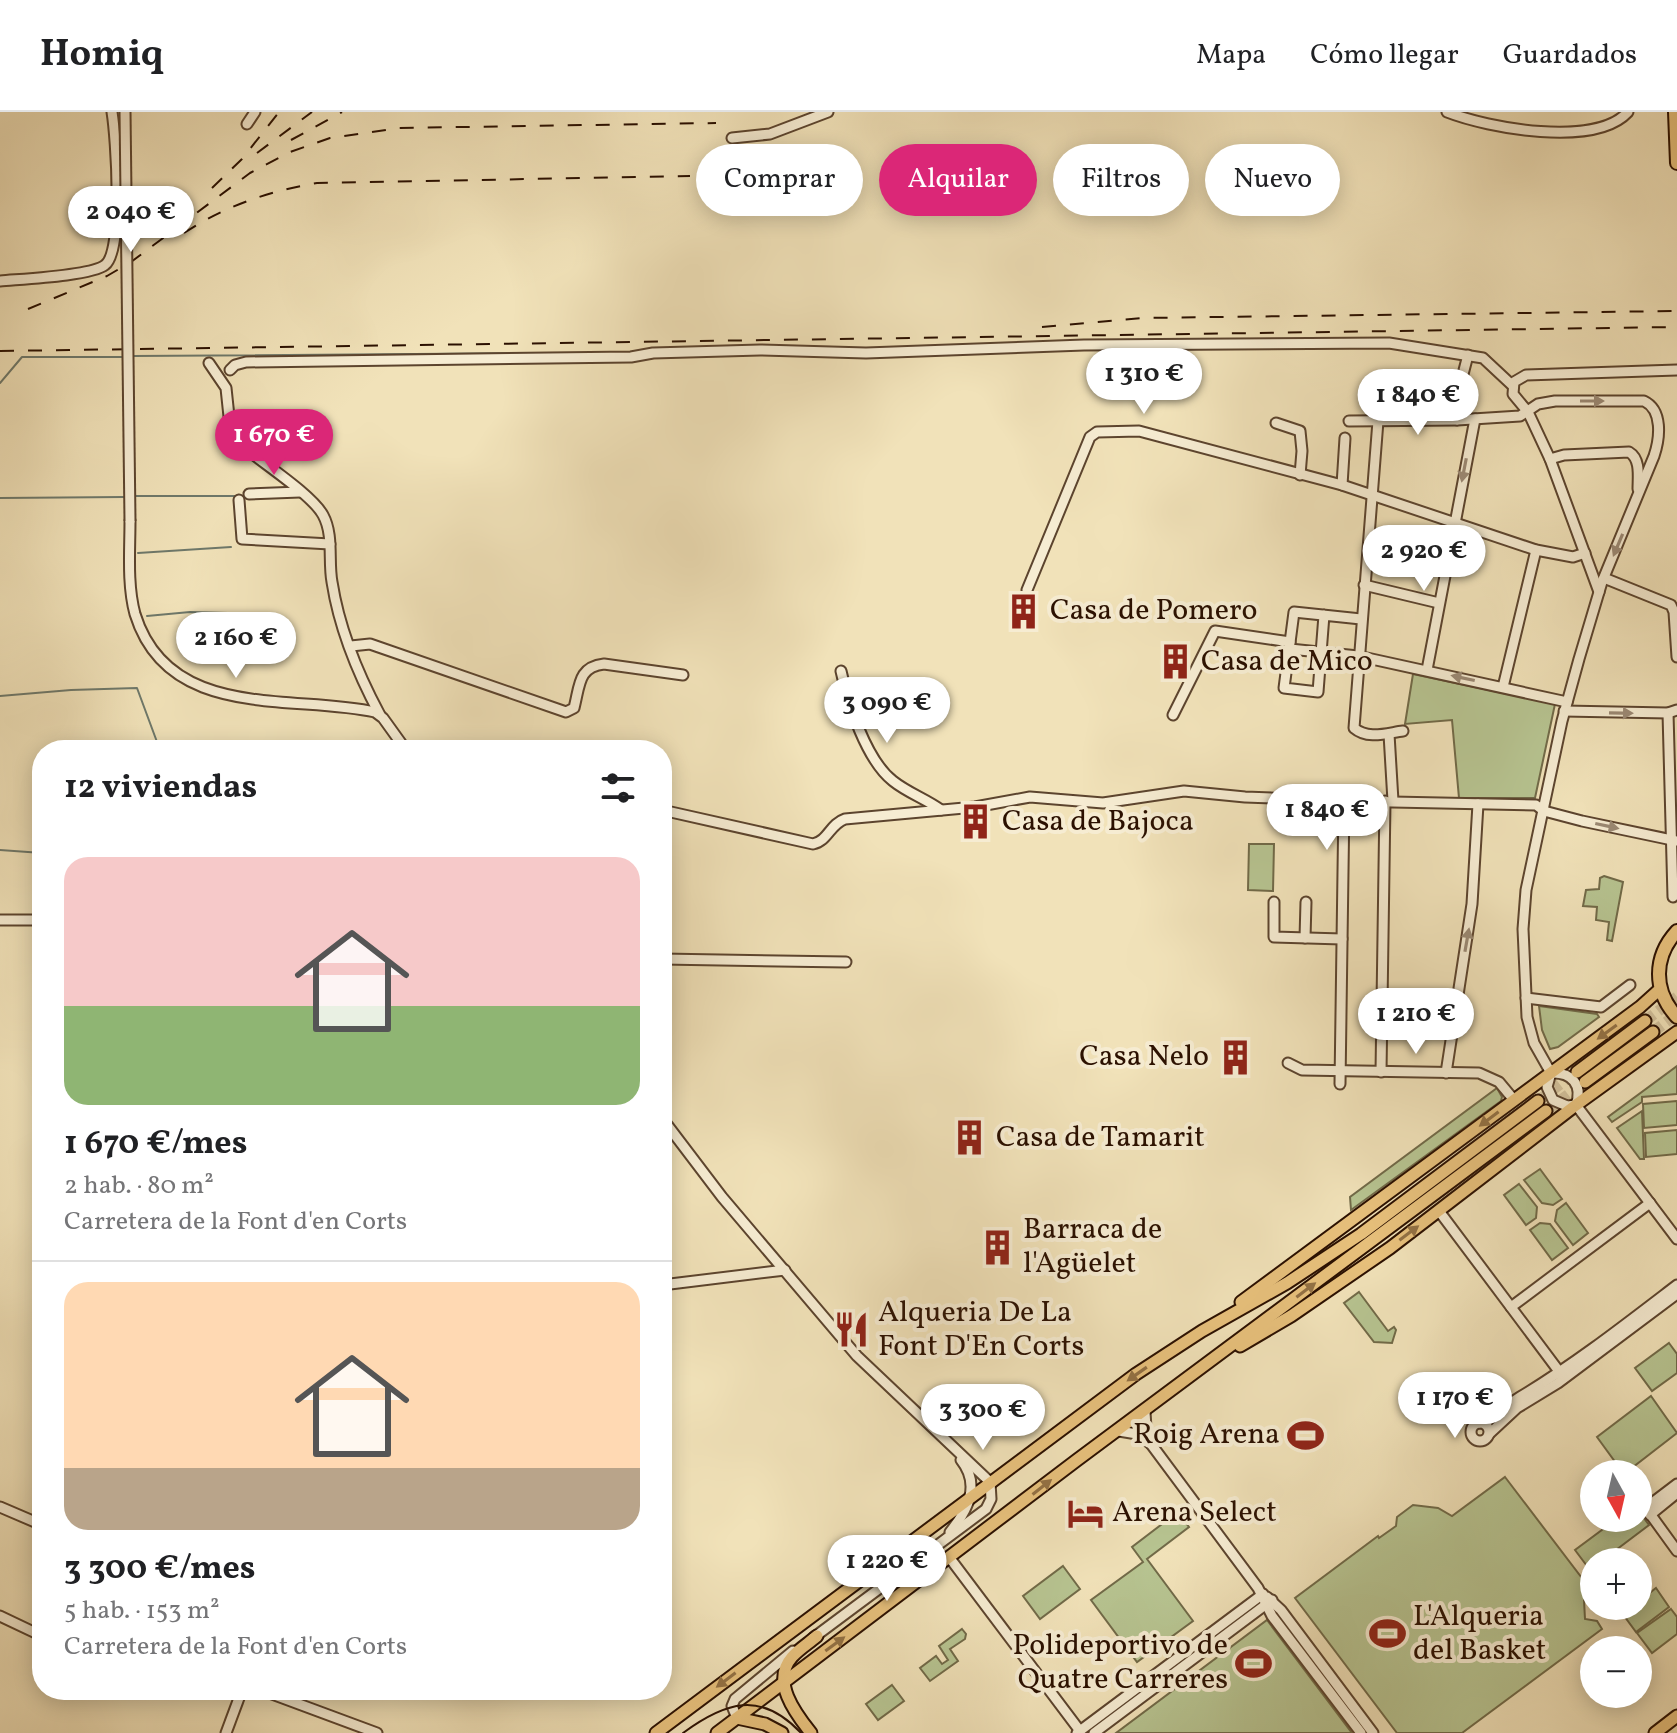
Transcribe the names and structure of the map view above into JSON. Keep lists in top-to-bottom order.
{
  "places": {
    "building": [
      "Casa de Pomero",
      "Casa de Mico",
      "Casa de Bajoca",
      "Casa Nelo",
      "Casa de Tamarit",
      "Barraca de l'Agüelet"
    ],
    "restaurant": ["Alqueria De La Font D'En Corts"],
    "sports": ["Roig Arena", "L'Alqueria del Basket", "Polideportivo de Quatre Carreres"],
    "hotel": ["Arena Select"]
  },
  "north": "bottom",
  "page": {
    "header": "Homiq",
    "nav": ["Mapa", "Cómo llegar", "Guardados"],
    "chip": [
      "Comprar",
      "Alquilar",
      "Filtros",
      "Nuevo"
    ],
    "price": [
      "2 040 €",
      "1 310 €",
      "1 840 €",
      "1 670 €",
      "2 920 €",
      "2 160 €",
      "3 090 €",
      "1 840 €",
      "1 210 €",
      "1 170 €",
      "3 300 €",
      "1 220 €"
    ],
    "heading": "12 viviendas",
    "list": [
      {
        "name": "1 670 €/mes",
        "note": "2 hab. · 80 m² · Carretera de la Font d'en Corts"
      },
      {
        "name": "3 300 €/mes",
        "note": "5 hab. · 153 m² · Carretera de la Font d'en Corts"
      }
    ],
    "map_buttons": ["+", "−"]
  }
}
